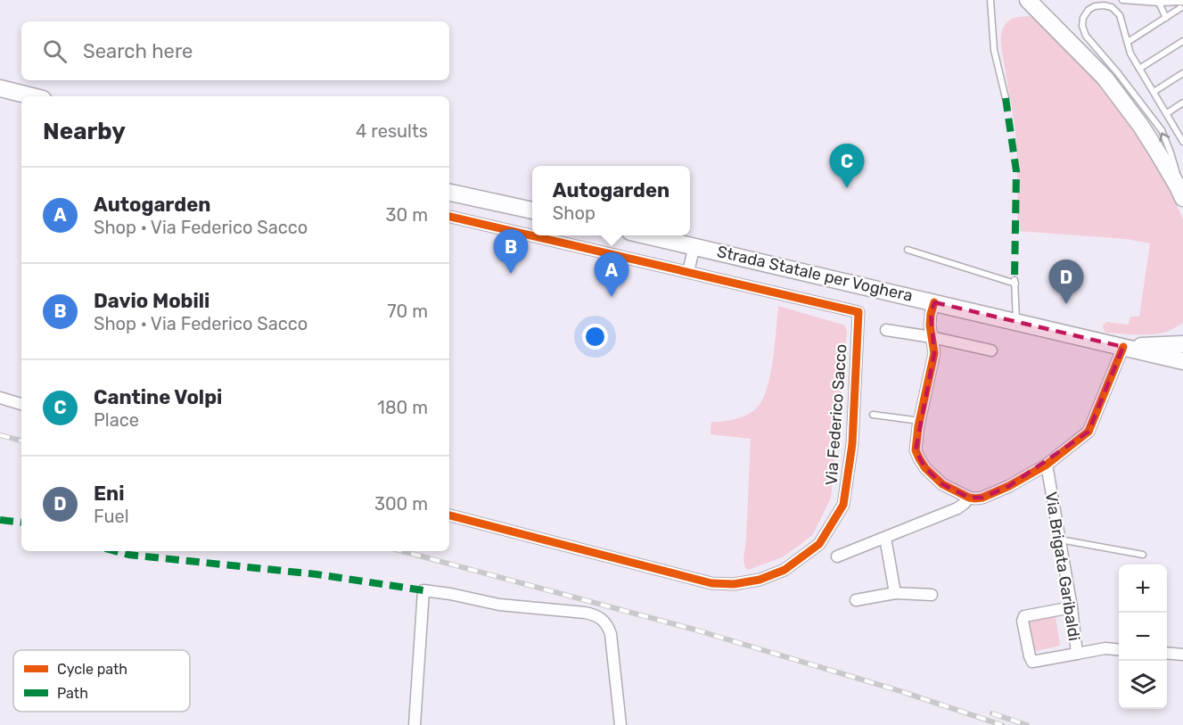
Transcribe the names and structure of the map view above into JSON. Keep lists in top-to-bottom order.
{
  "streets": {
    "main road": ["Strada Statale per Voghera"],
    "street": ["Via Federico Sacco", "Via Brigata Garibaldi"]
  },
  "legend": ["Cycle path", "Path"],
  "page": {
    "search": "Search here",
    "heading": ["Nearby", "4 results"],
    "pins": [
      "C",
      "B",
      "A",
      "D"
    ],
    "popup": ["Autogarden", "Shop"],
    "list": [
      {
        "mark": "A",
        "name": "Autogarden",
        "note": "Shop · Via Federico Sacco",
        "value": "30 m"
      },
      {
        "mark": "B",
        "name": "Davio Mobili",
        "note": "Shop · Via Federico Sacco",
        "value": "70 m"
      },
      {
        "mark": "C",
        "name": "Cantine Volpi",
        "note": "Place",
        "value": "180 m"
      },
      {
        "mark": "D",
        "name": "Eni",
        "note": "Fuel",
        "value": "300 m"
      }
    ],
    "map_buttons": ["+", "−"]
  }
}
